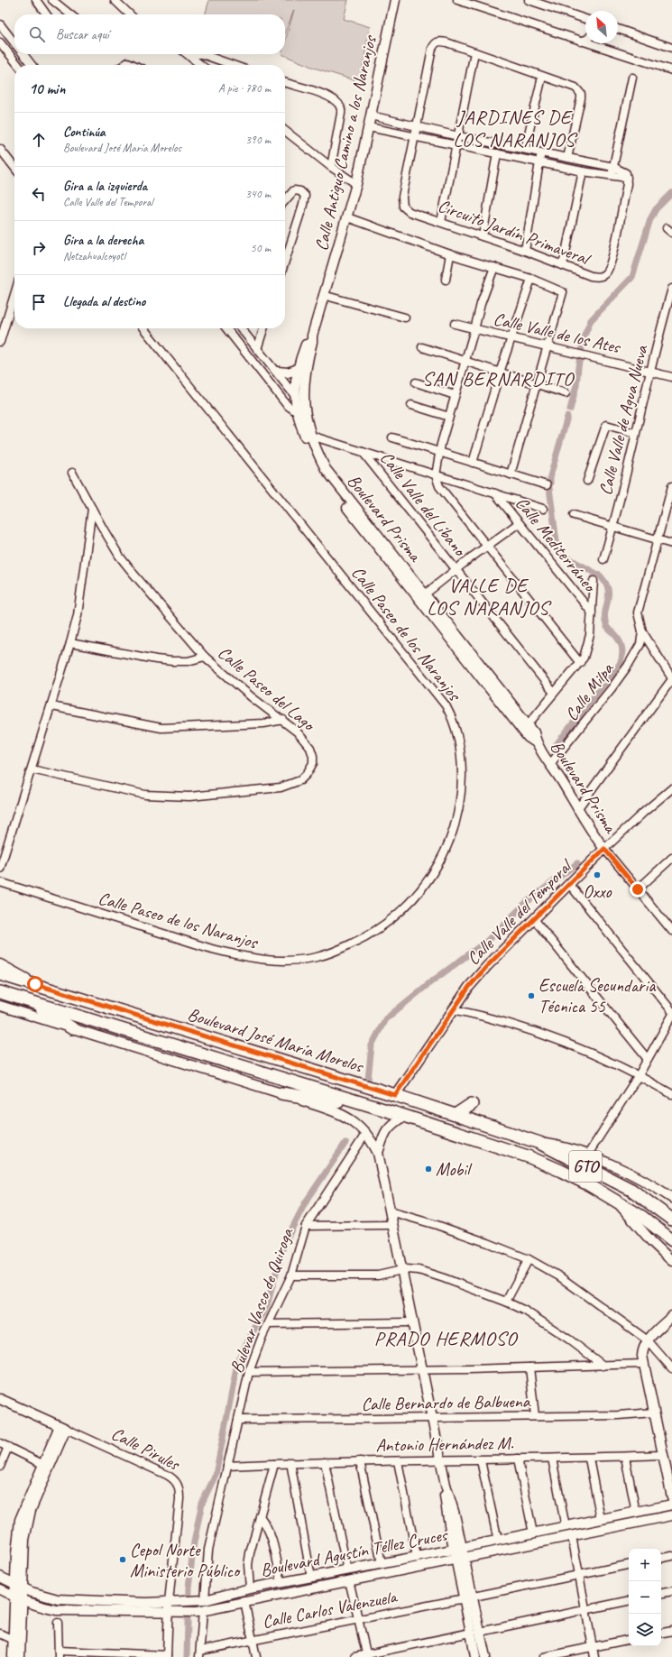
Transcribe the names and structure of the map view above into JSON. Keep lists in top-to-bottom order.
{
  "streets": {
    "main road": ["Boulevard José María Morelos", "GTO"],
    "street": [
      "Calle Antiguo Camino a los Naranjos",
      "Circuito Jardín Primaveral",
      "Calle Valle de los Ates",
      "Calle Valle de Agua Nueva",
      "Calle Valle del Líbano",
      "Boulevard Prisma",
      "Calle Mediterráneo",
      "Calle Paseo de los Naranjos",
      "Calle Paseo del Lago",
      "Calle Milpa",
      "Calle Valle del Temporal",
      "Bulevar Vasco de Quiroga",
      "Calle Bernardo de Balbuena",
      "Antonio Hernández M.",
      "Calle Pirules",
      "Boulevard Agustín Téllez Cruces",
      "Calle Carlos Valenzuela"
    ]
  },
  "crossings": [
    ["Calle Antiguo Camino a los Naranjos", "Boulevard Prisma"],
    ["Calle Valle de los Ates", "Calle Valle de Agua Nueva"],
    ["Boulevard Prisma", "Calle Milpa"],
    ["Boulevard Prisma", "Calle Valle del Temporal"],
    ["Calle Valle del Temporal", "Boulevard José María Morelos"],
    ["Boulevard José María Morelos", "GTO"],
    ["Bulevar Vasco de Quiroga", "Calle Bernardo de Balbuena"],
    ["Bulevar Vasco de Quiroga", "Antonio Hernández M."],
    ["Bulevar Vasco de Quiroga", "Boulevard Agustín Téllez Cruces"],
    ["Calle Pirules", "Boulevard Agustín Téllez Cruces"]
  ],
  "districts": [
    "JARDINES DE LOS NARANJOS",
    "SAN BERNARDITO",
    "VALLE DE LOS NARANJOS",
    "PRADO HERMOSO"
  ],
  "places": [
    "Oxxo",
    "Escuela Secundaria Técnica 55",
    "Mobil",
    "Cepol Norte Ministerio Público"
  ],
  "north": "top left",
  "page": {
    "search": "Buscar aquí",
    "heading": ["10 min", "A pie · 780 m"],
    "list": [
      ["Continúa", "Boulevard José María Morelos", "390 m"],
      ["Gira a la izquierda", "Calle Valle del Temporal", "340 m"],
      ["Gira a la derecha", "Netzahualcoyotl", "50 m"],
      "Llegada al destino"
    ],
    "map_buttons": ["+", "−"]
  }
}
